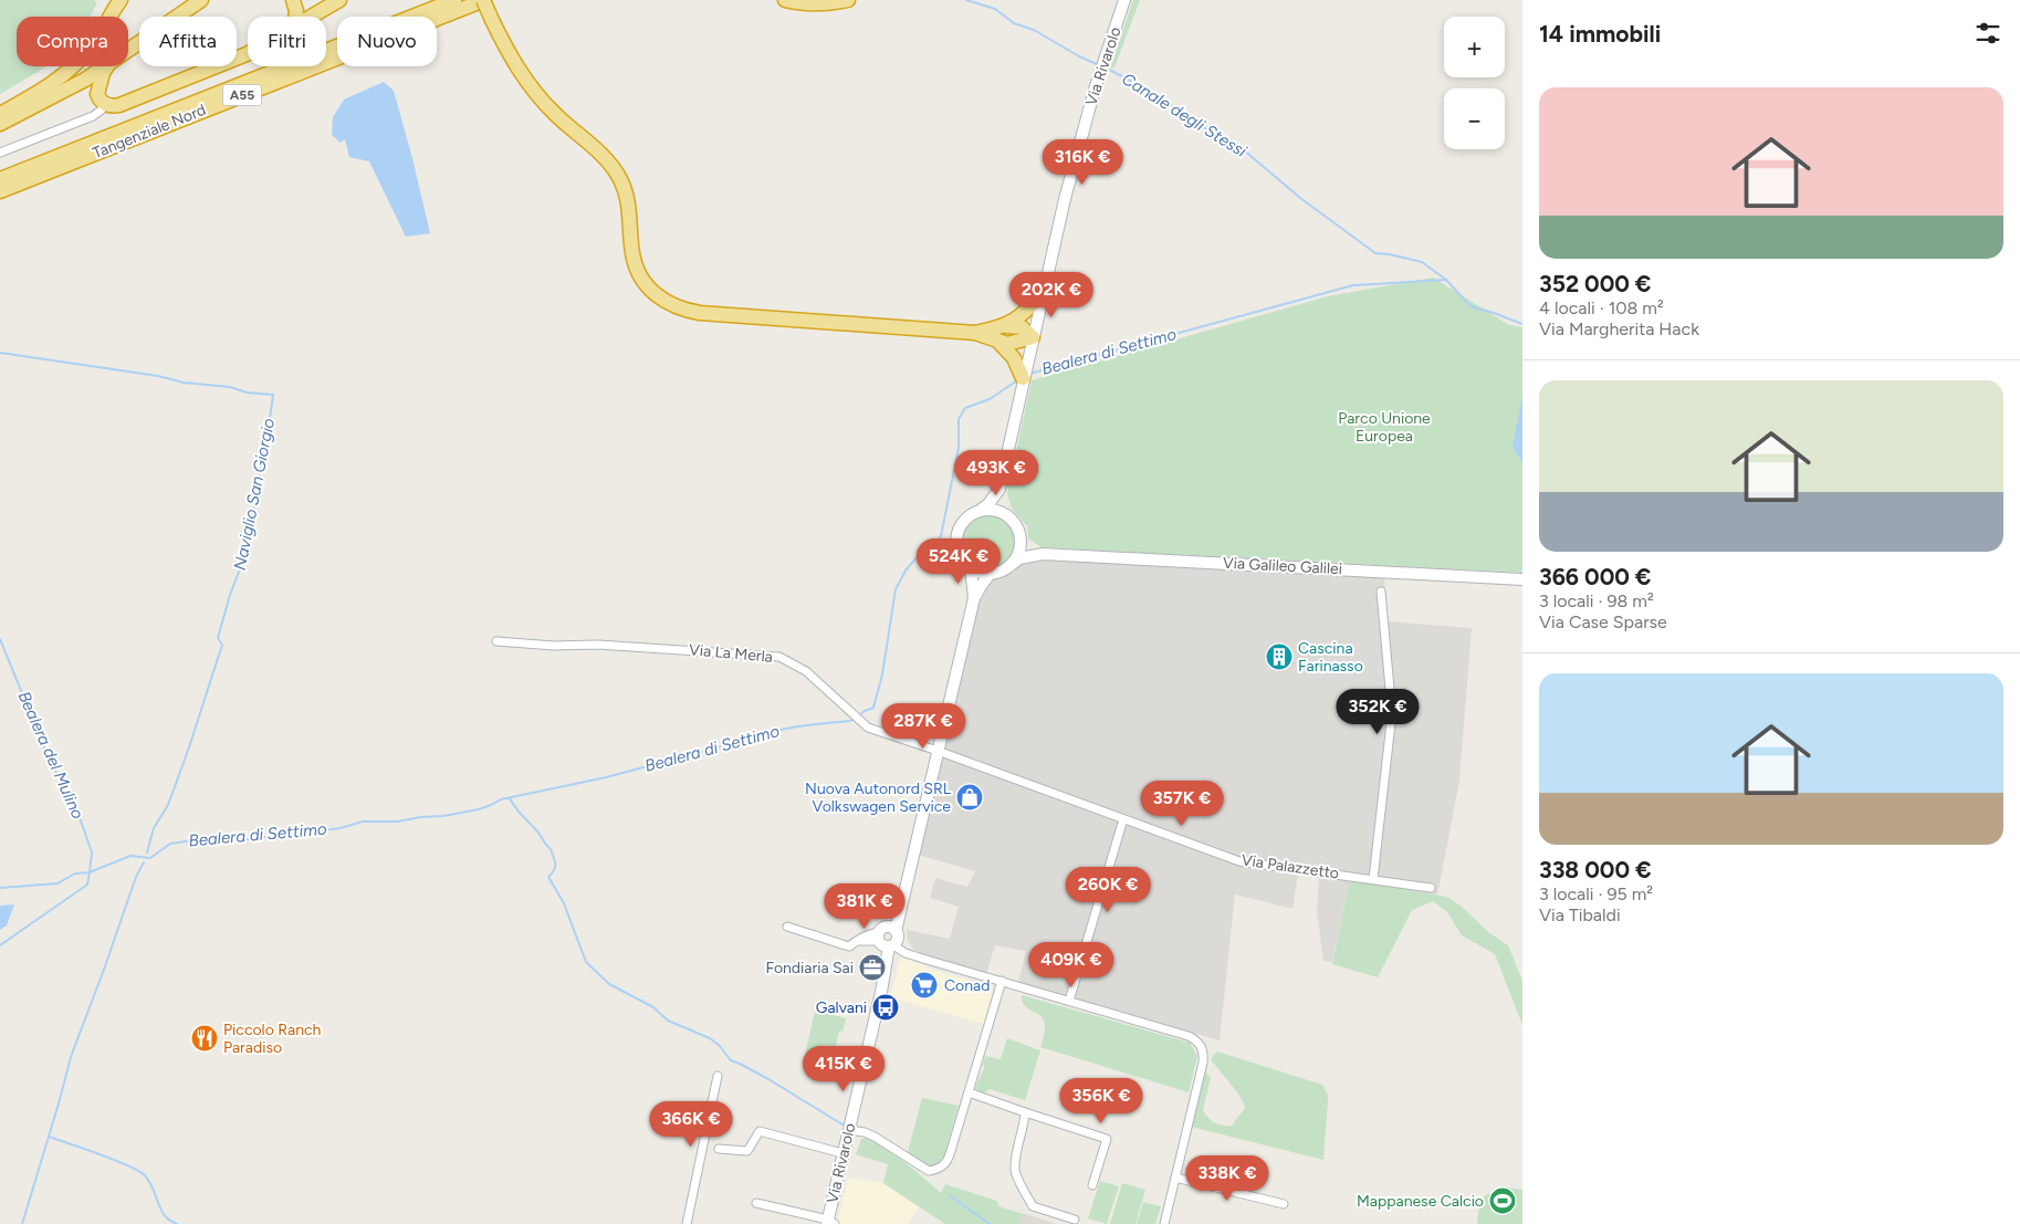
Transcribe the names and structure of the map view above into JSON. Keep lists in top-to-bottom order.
{
  "streets": {
    "highway": ["A55", "Tangenziale Nord"],
    "main road": ["Via Rivarolo", "Via Galileo Galilei"],
    "street": ["Via La Merla", "Via Palazzetto"]
  },
  "crossings": [
    ["Via Rivarolo", "Via Galileo Galilei"],
    ["Via La Merla", "Via Palazzetto"]
  ],
  "water": [
    "Canale degli Stessi",
    "Bealera di Settimo",
    "Naviglio San Giorgio",
    "Bealera del Mulino"
  ],
  "parks": ["Parco Unione Europea"],
  "places": {
    "building": ["Cascina Farinasso"],
    "shop": ["Nuova Autonord SRL Volkswagen Service"],
    "office": ["Fondiaria Sai"],
    "supermarket": ["Conad"],
    "bus stop": ["Galvani"],
    "restaurant": ["Piccolo Ranch Paradiso"],
    "sports": ["Mappanese Calcio"]
  },
  "page": {
    "heading": "14 immobili",
    "map_buttons": ["+", "−"],
    "chip": [
      "Compra",
      "Affitta",
      "Filtri",
      "Nuovo"
    ],
    "list": [
      {
        "name": "352 000 €",
        "note": "4 locali · 108 m² · Via Margherita Hack"
      },
      {
        "name": "366 000 €",
        "note": "3 locali · 98 m² · Via Case Sparse"
      },
      {
        "name": "338 000 €",
        "note": "3 locali · 95 m² · Via Tibaldi"
      }
    ],
    "price": [
      "316K €",
      "202K €",
      "493K €",
      "524K €",
      "352K €",
      "287K €",
      "357K €",
      "260K €",
      "381K €",
      "409K €",
      "415K €",
      "356K €",
      "366K €",
      "338K €"
    ]
  }
}
